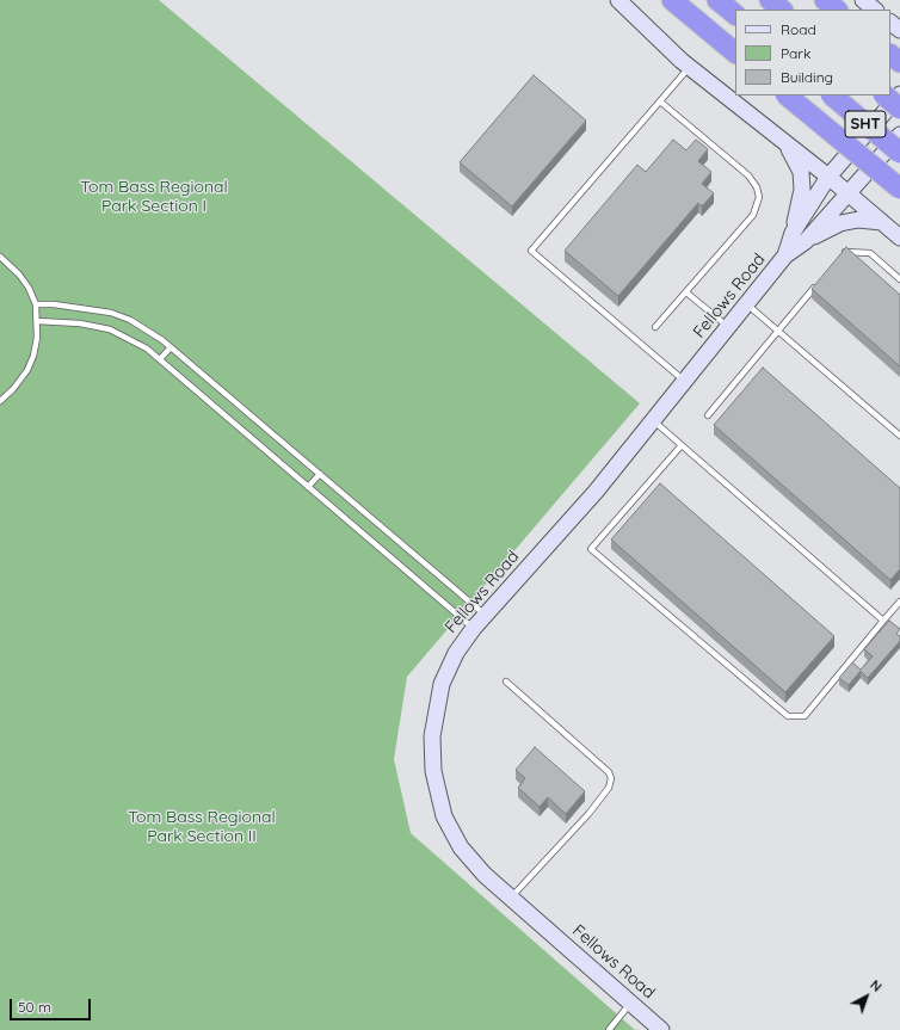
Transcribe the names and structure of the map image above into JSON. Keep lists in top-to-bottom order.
{
  "streets": {
    "highway": ["SHT"],
    "street": ["Fellows Road"]
  },
  "parks": ["Tom Bass Regional Park Section I", "Tom Bass Regional Park Section II"],
  "legend": ["Road", "Park", "Building"],
  "scale_bar": "50 m",
  "north": "top right"
}
